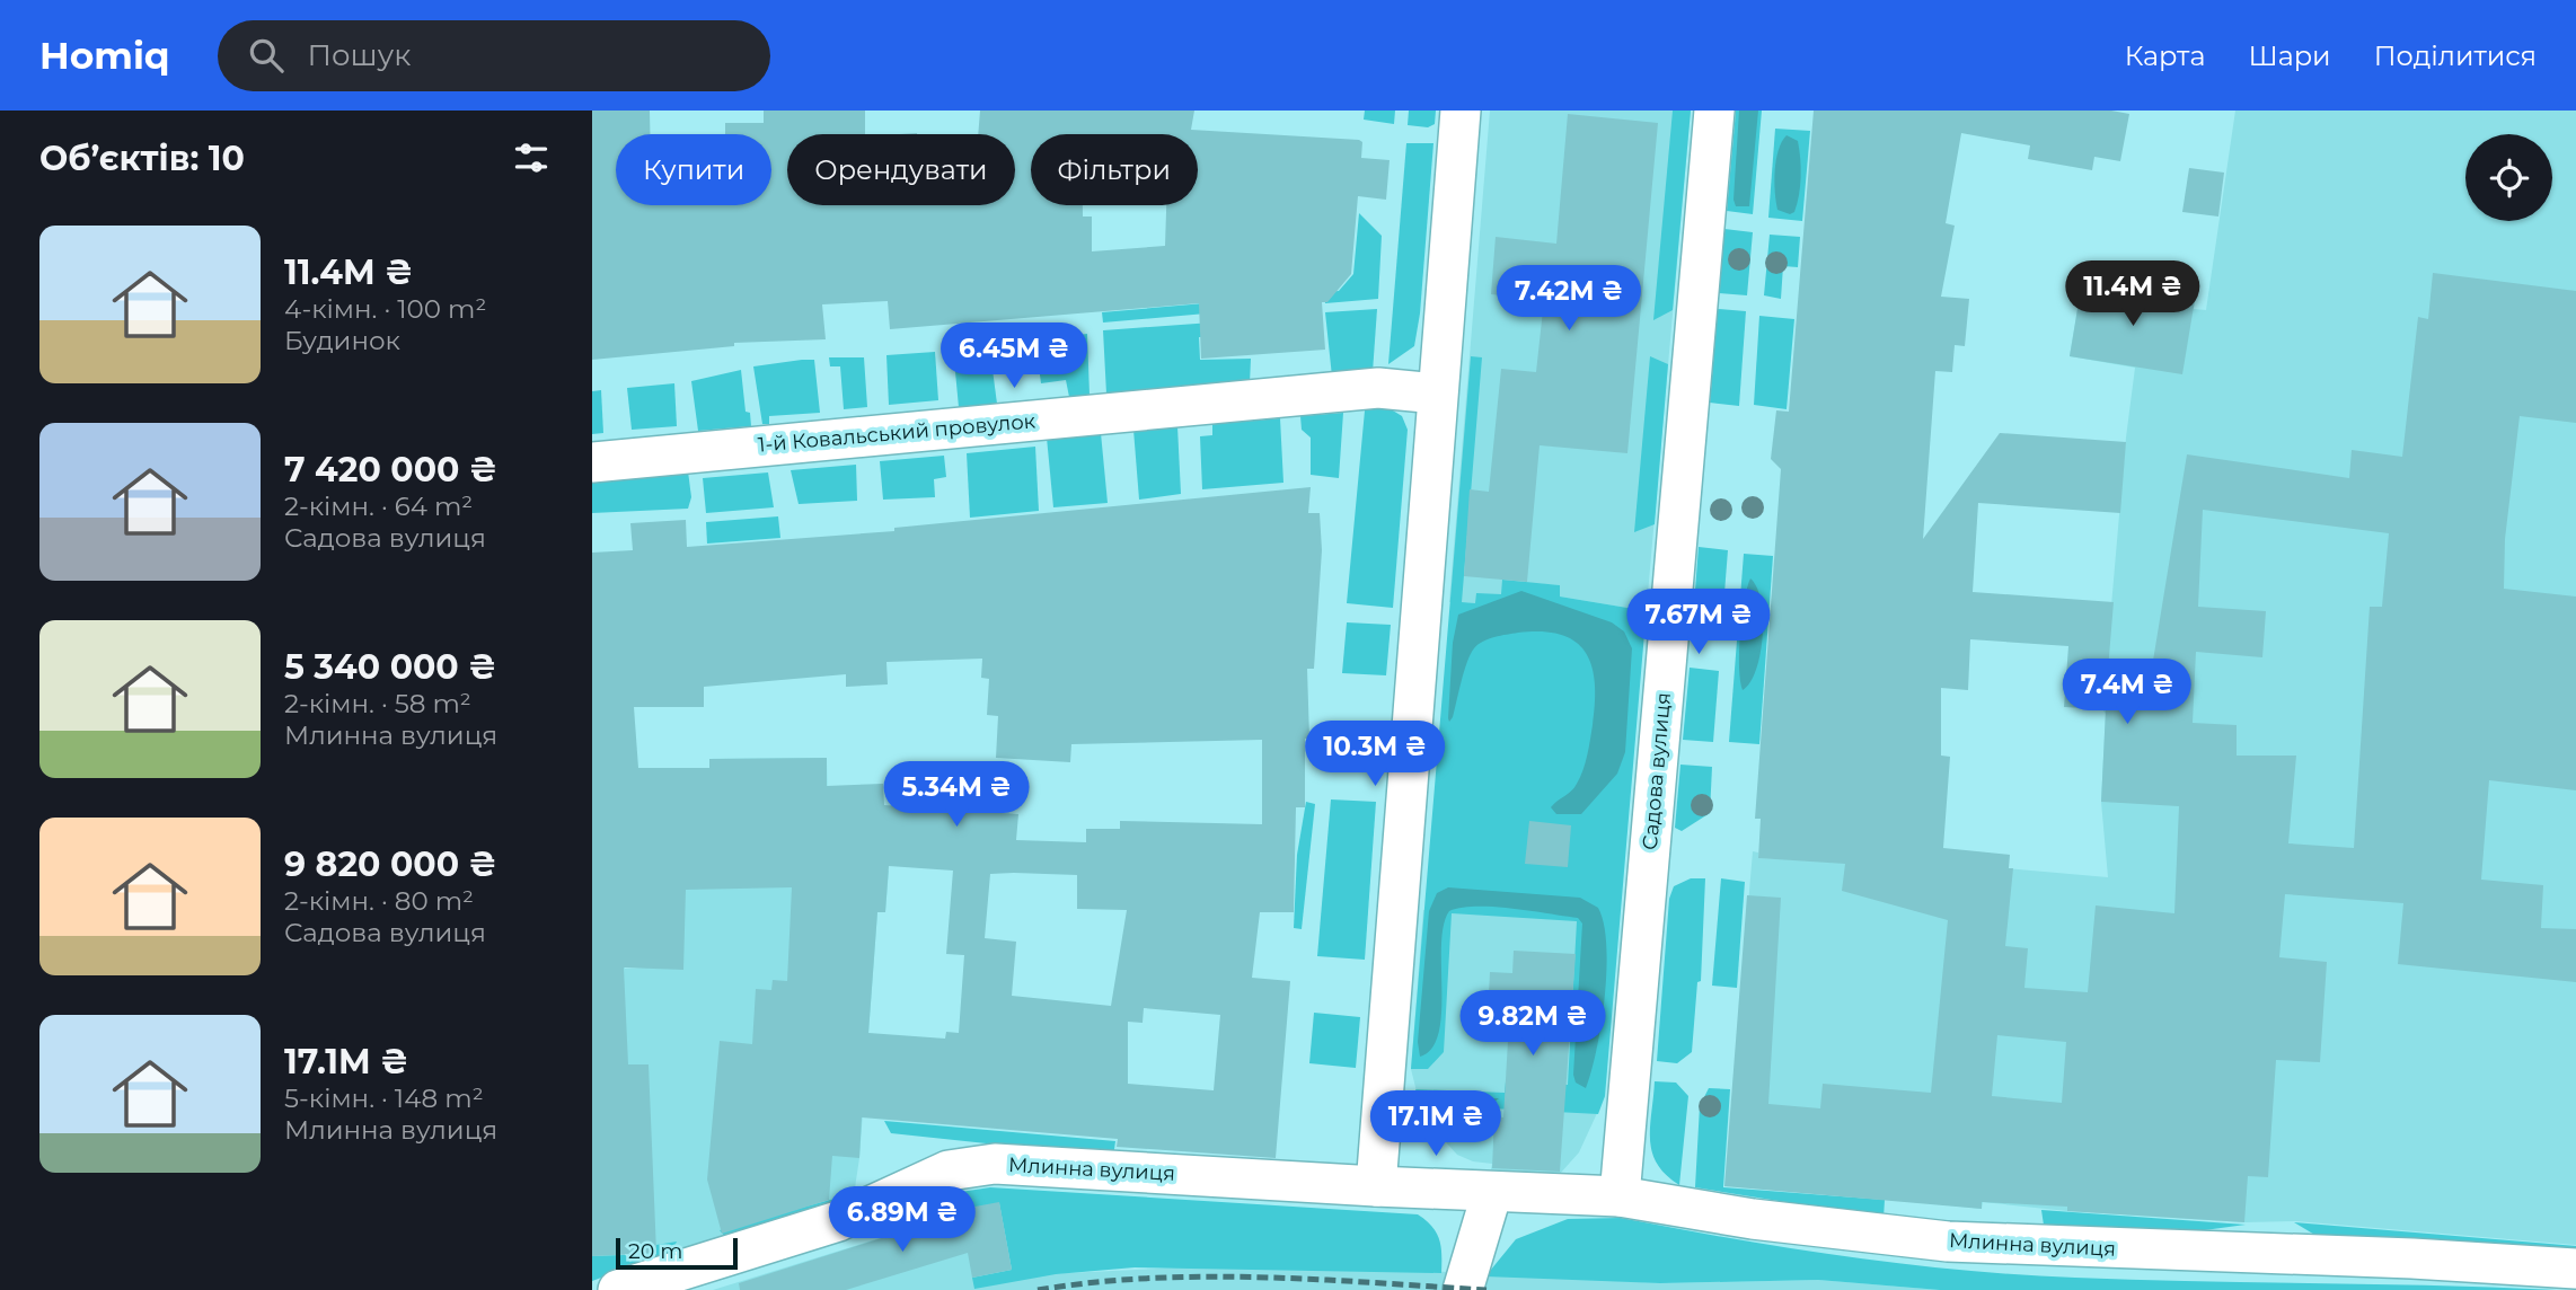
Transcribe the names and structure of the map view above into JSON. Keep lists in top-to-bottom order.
{
  "streets": {
    "street": ["1-й Ковальський провулок", "Садова вулиця", "Млинна вулиця"]
  },
  "crossings": [
    ["Садова вулиця", "Млинна вулиця"]
  ],
  "scale_bar": "20 m",
  "page": {
    "header": "Homiq",
    "search": "Пошук",
    "nav": ["Карта", "Шари", "Поділитися"],
    "heading": "Об’єктів: 10",
    "chip": ["Купити", "Орендувати", "Фільтри"],
    "list": [
      {
        "name": "11.4M ₴",
        "note": "4-кімн. · 100 m² · Будинок"
      },
      {
        "name": "7 420 000 ₴",
        "note": "2-кімн. · 64 m² · Садова вулиця"
      },
      {
        "name": "5 340 000 ₴",
        "note": "2-кімн. · 58 m² · Млинна вулиця"
      },
      {
        "name": "9 820 000 ₴",
        "note": "2-кімн. · 80 m² · Садова вулиця"
      },
      {
        "name": "17.1M ₴",
        "note": "5-кімн. · 148 m² · Млинна вулиця"
      }
    ],
    "price": [
      "11.4M ₴",
      "7.42M ₴",
      "6.45M ₴",
      "7.67M ₴",
      "7.4M ₴",
      "10.3M ₴",
      "5.34M ₴",
      "9.82M ₴",
      "17.1M ₴",
      "6.89M ₴"
    ],
    "scale": "20 m"
  }
}
